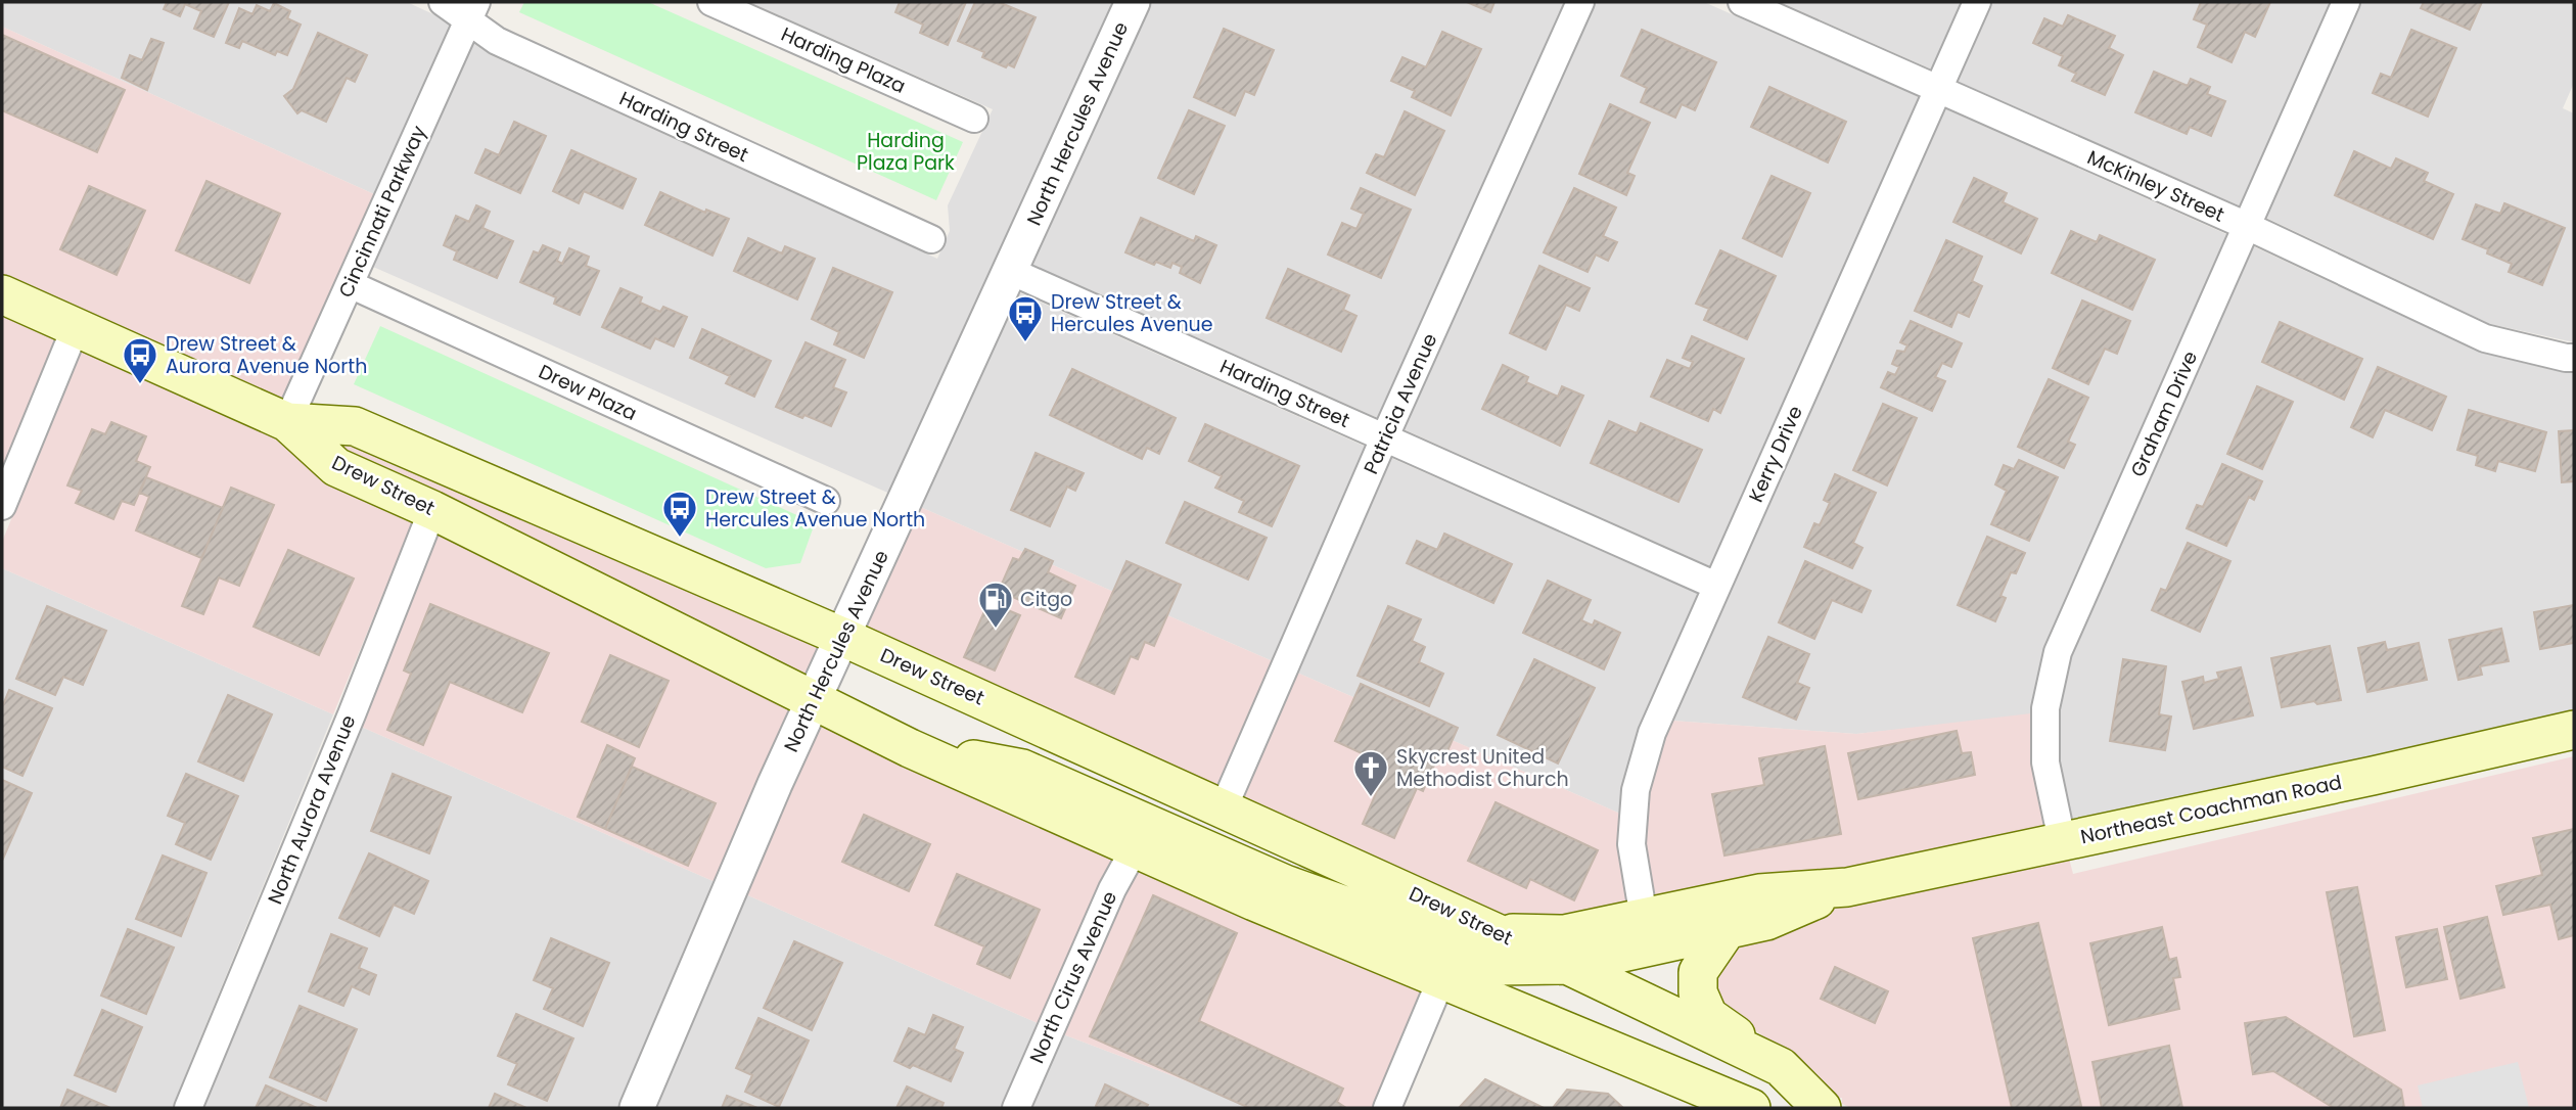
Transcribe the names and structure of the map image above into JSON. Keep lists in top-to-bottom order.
{
  "streets": {
    "main road": ["Drew Street", "Northeast Coachman Road"],
    "street": [
      "Harding Plaza",
      "North Hercules Avenue",
      "Harding Street",
      "McKinley Street",
      "Cincinnati Parkway",
      "Drew Plaza",
      "Patricia Avenue",
      "Graham Drive",
      "Kerry Drive",
      "North Aurora Avenue",
      "North Cirus Avenue"
    ]
  },
  "crossings": [
    ["North Hercules Avenue", "Harding Street"],
    ["North Hercules Avenue", "Drew Street"],
    ["Harding Street", "Cincinnati Parkway"],
    ["Harding Street", "Patricia Avenue"],
    ["Harding Street", "Kerry Drive"],
    ["McKinley Street", "Graham Drive"],
    ["McKinley Street", "Kerry Drive"],
    ["Cincinnati Parkway", "Drew Plaza"],
    ["Cincinnati Parkway", "Drew Street"],
    ["Patricia Avenue", "Drew Street"],
    ["Graham Drive", "Northeast Coachman Road"],
    ["Kerry Drive", "Northeast Coachman Road"],
    ["Drew Street", "North Aurora Avenue"],
    ["Drew Street", "Northeast Coachman Road"],
    ["Drew Street", "North Cirus Avenue"]
  ],
  "parks": ["Harding Plaza Park"],
  "places": {
    "bus stop": ["Drew Street & Hercules Avenue", "Drew Street & Aurora Avenue North", "Drew Street & Hercules Avenue North"],
    "fuel station": ["Citgo"],
    "church": ["Skycrest United Methodist Church"]
  }
}
